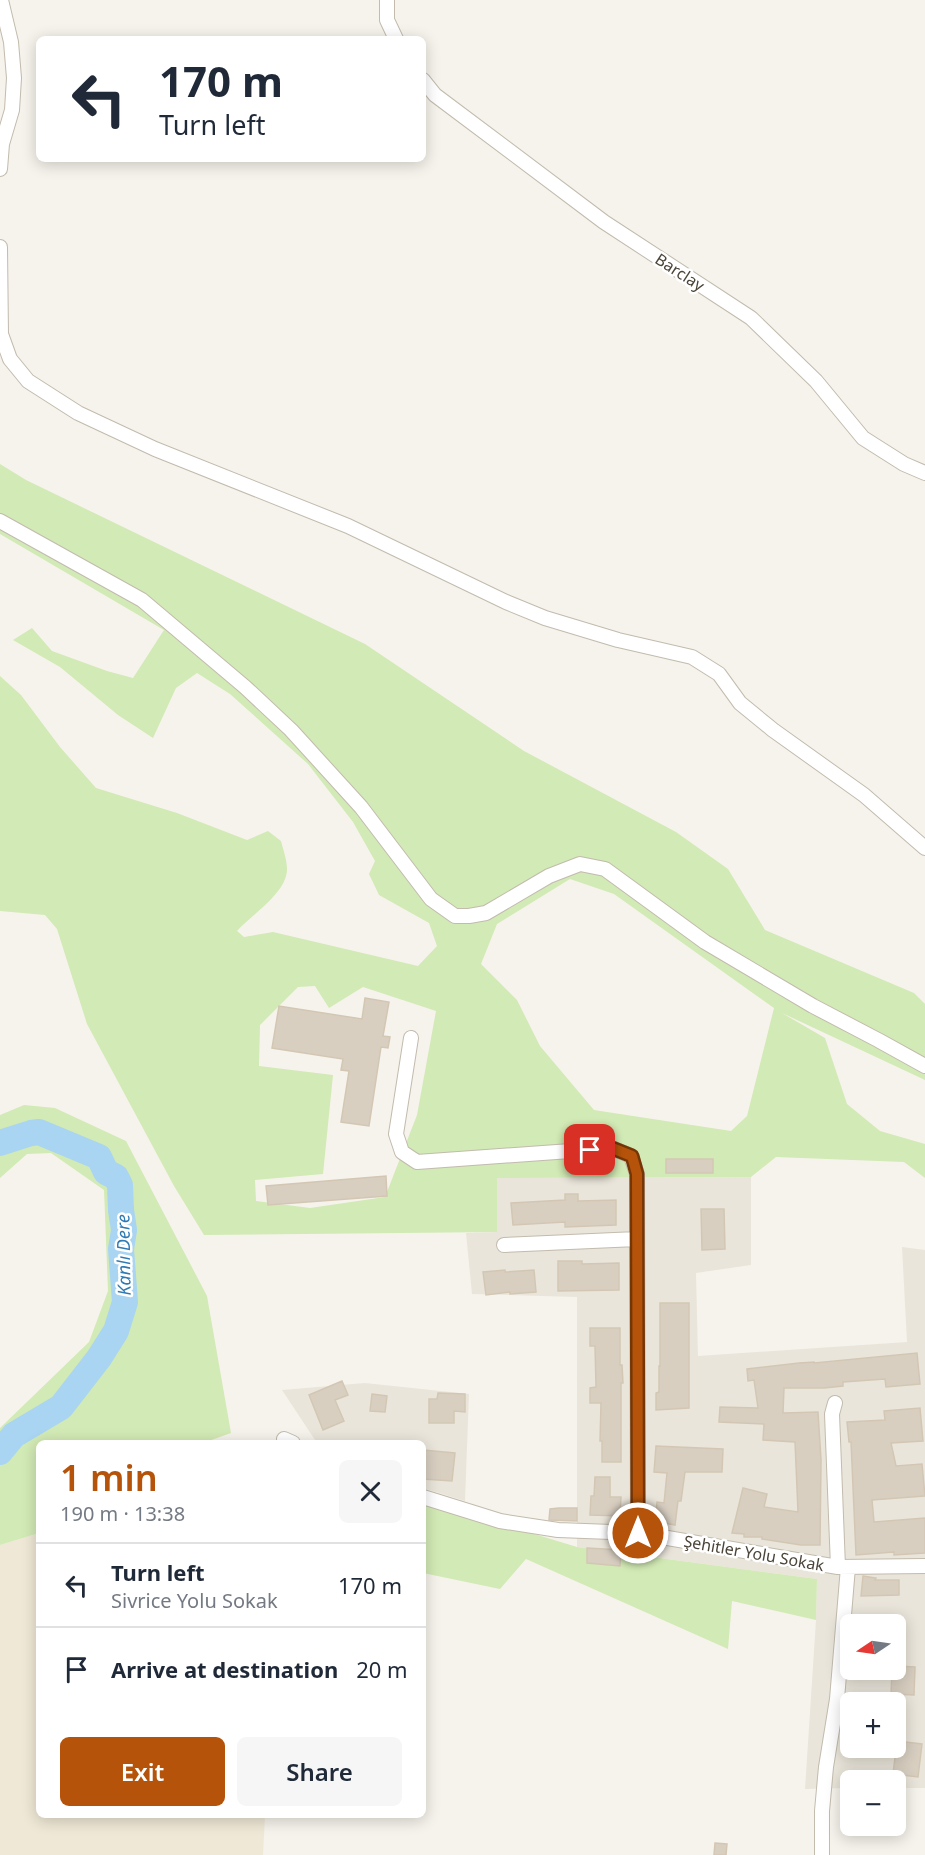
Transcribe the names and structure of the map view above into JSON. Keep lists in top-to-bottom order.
{
  "streets": {
    "street": ["Barclay", "Şehitler Yolu Sokak"]
  },
  "water": ["Kanlı Dere"],
  "north": "left",
  "page": {
    "turn": ["170 m", "Turn left"],
    "heading": ["1 min", "190 m · 13:38"],
    "list": [
      {
        "name": "Turn left",
        "note": "Sivrice Yolu Sokak",
        "value": "170 m"
      },
      {
        "name": "Arrive at destination",
        "value": "20 m"
      }
    ],
    "map_buttons": ["+", "−"],
    "buttons": ["Exit", "Share"]
  }
}
